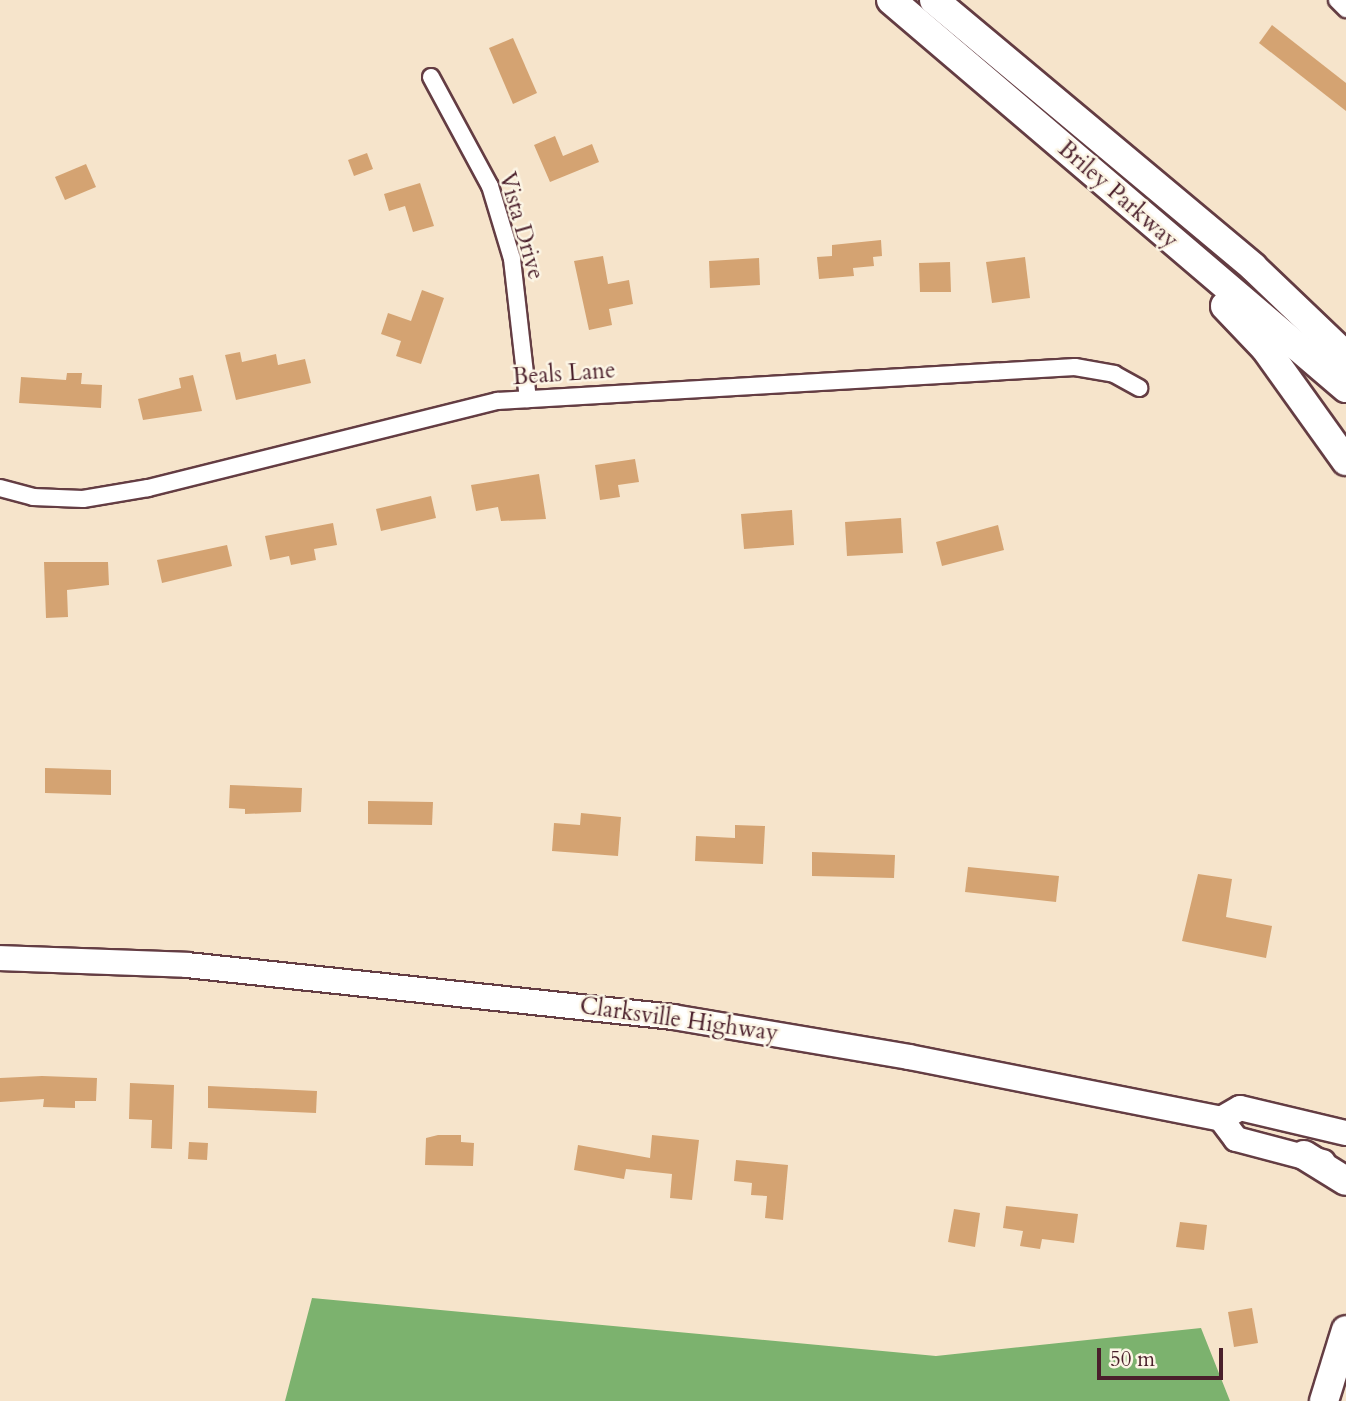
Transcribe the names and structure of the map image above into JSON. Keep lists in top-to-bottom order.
{
  "streets": {
    "highway": ["Briley Parkway"],
    "main road": ["Clarksville Highway"],
    "street": ["Vista Drive", "Beals Lane"]
  },
  "crossings": [
    ["Vista Drive", "Beals Lane"]
  ],
  "scale_bar": "50 m"
}
